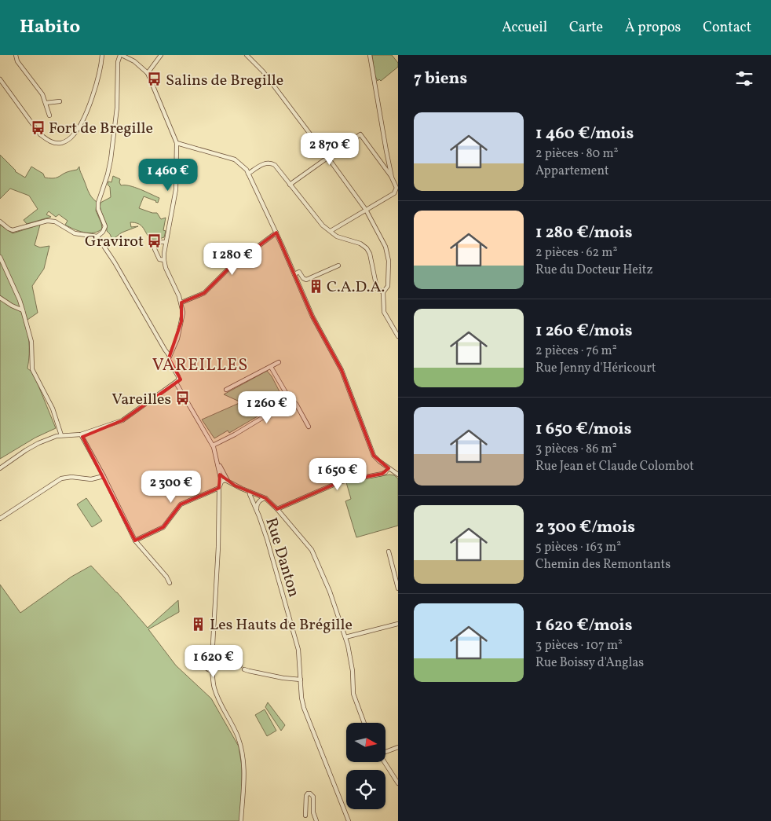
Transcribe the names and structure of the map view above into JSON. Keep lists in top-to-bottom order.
{
  "streets": {
    "street": ["Rue Danton"]
  },
  "districts": ["VAREILLES"],
  "places": {
    "bus stop": [
      "Salins de Bregille",
      "Fort de Bregille",
      "Gravirot",
      "Vareilles"
    ],
    "building": ["C.A.D.A.", "Les Hauts de Brégille"]
  },
  "north": "right",
  "page": {
    "header": "Habito",
    "nav": [
      "Accueil",
      "Carte",
      "À propos",
      "Contact"
    ],
    "heading": "7 biens",
    "list": [
      {
        "name": "1 460 €/mois",
        "note": "2 pièces · 80 m² · Appartement"
      },
      {
        "name": "1 280 €/mois",
        "note": "2 pièces · 62 m² · Rue du Docteur Heitz"
      },
      {
        "name": "1 260 €/mois",
        "note": "2 pièces · 76 m² · Rue Jenny d'Héricourt"
      },
      {
        "name": "1 650 €/mois",
        "note": "3 pièces · 86 m² · Rue Jean et Claude Colombot"
      },
      {
        "name": "2 300 €/mois",
        "note": "5 pièces · 163 m² · Chemin des Remontants"
      },
      {
        "name": "1 620 €/mois",
        "note": "3 pièces · 107 m² · Rue Boissy d'Anglas"
      }
    ],
    "price": [
      "2 870 €",
      "1 460 €",
      "1 280 €",
      "1 260 €",
      "1 650 €",
      "2 300 €",
      "1 620 €"
    ]
  }
}
